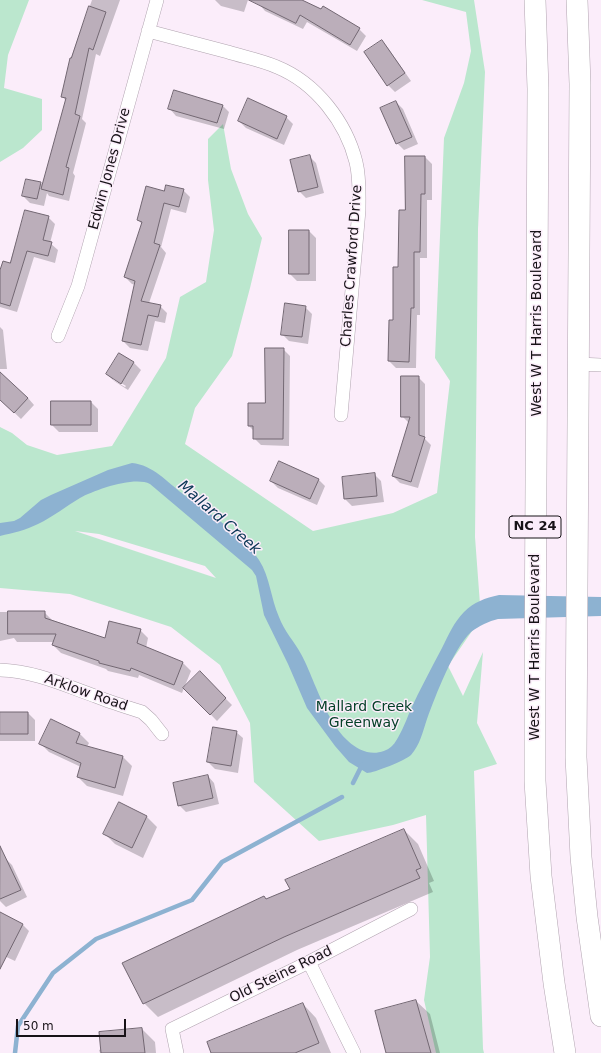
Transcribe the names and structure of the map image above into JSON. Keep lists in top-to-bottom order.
{
  "streets": {
    "main road": ["West W T Harris Boulevard", "NC 24"],
    "street": [
      "Edwin Jones Drive",
      "Charles Crawford Drive",
      "Arklow Road",
      "Old Steine Road"
    ]
  },
  "crossings": [
    ["Edwin Jones Drive", "Charles Crawford Drive"]
  ],
  "water": ["Mallard Creek"],
  "parks": ["Mallard Creek Greenway"],
  "scale_bar": "50 m"
}
